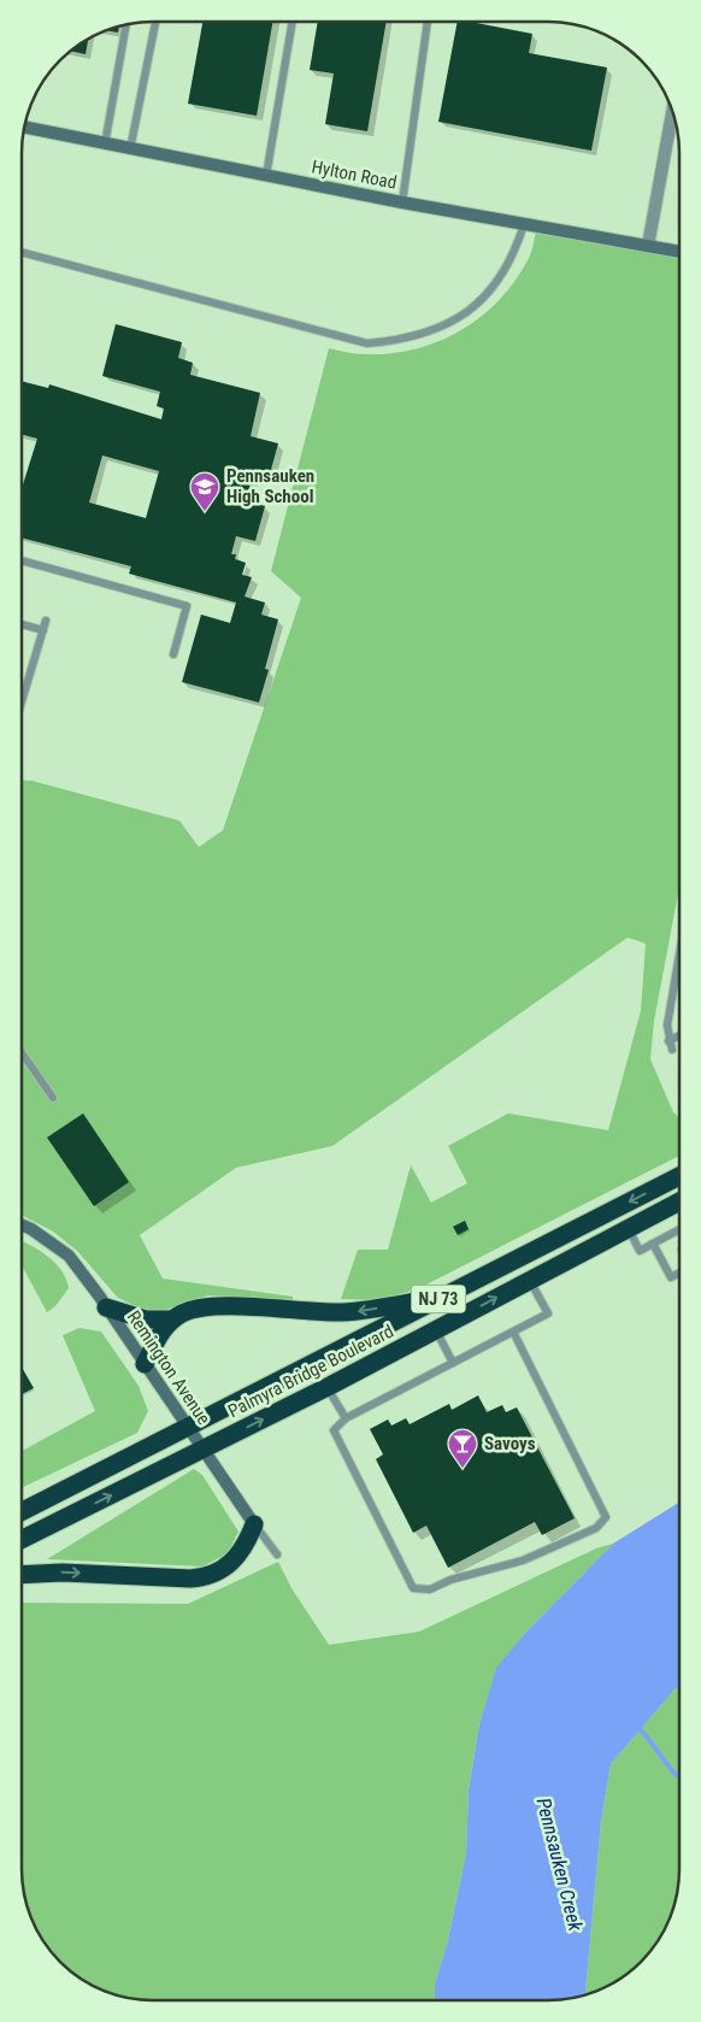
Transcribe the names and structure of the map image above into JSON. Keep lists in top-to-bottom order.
{
  "streets": {
    "highway": ["NJ 73", "Palmyra Bridge Boulevard"],
    "street": ["Hylton Road", "Remington Avenue"]
  },
  "crossings": [
    ["Remington Avenue", "Palmyra Bridge Boulevard"]
  ],
  "water": ["Pennsauken Creek"],
  "places": {
    "school or university": ["Pennsauken High School"],
    "bar": ["Savoys"]
  }
}
